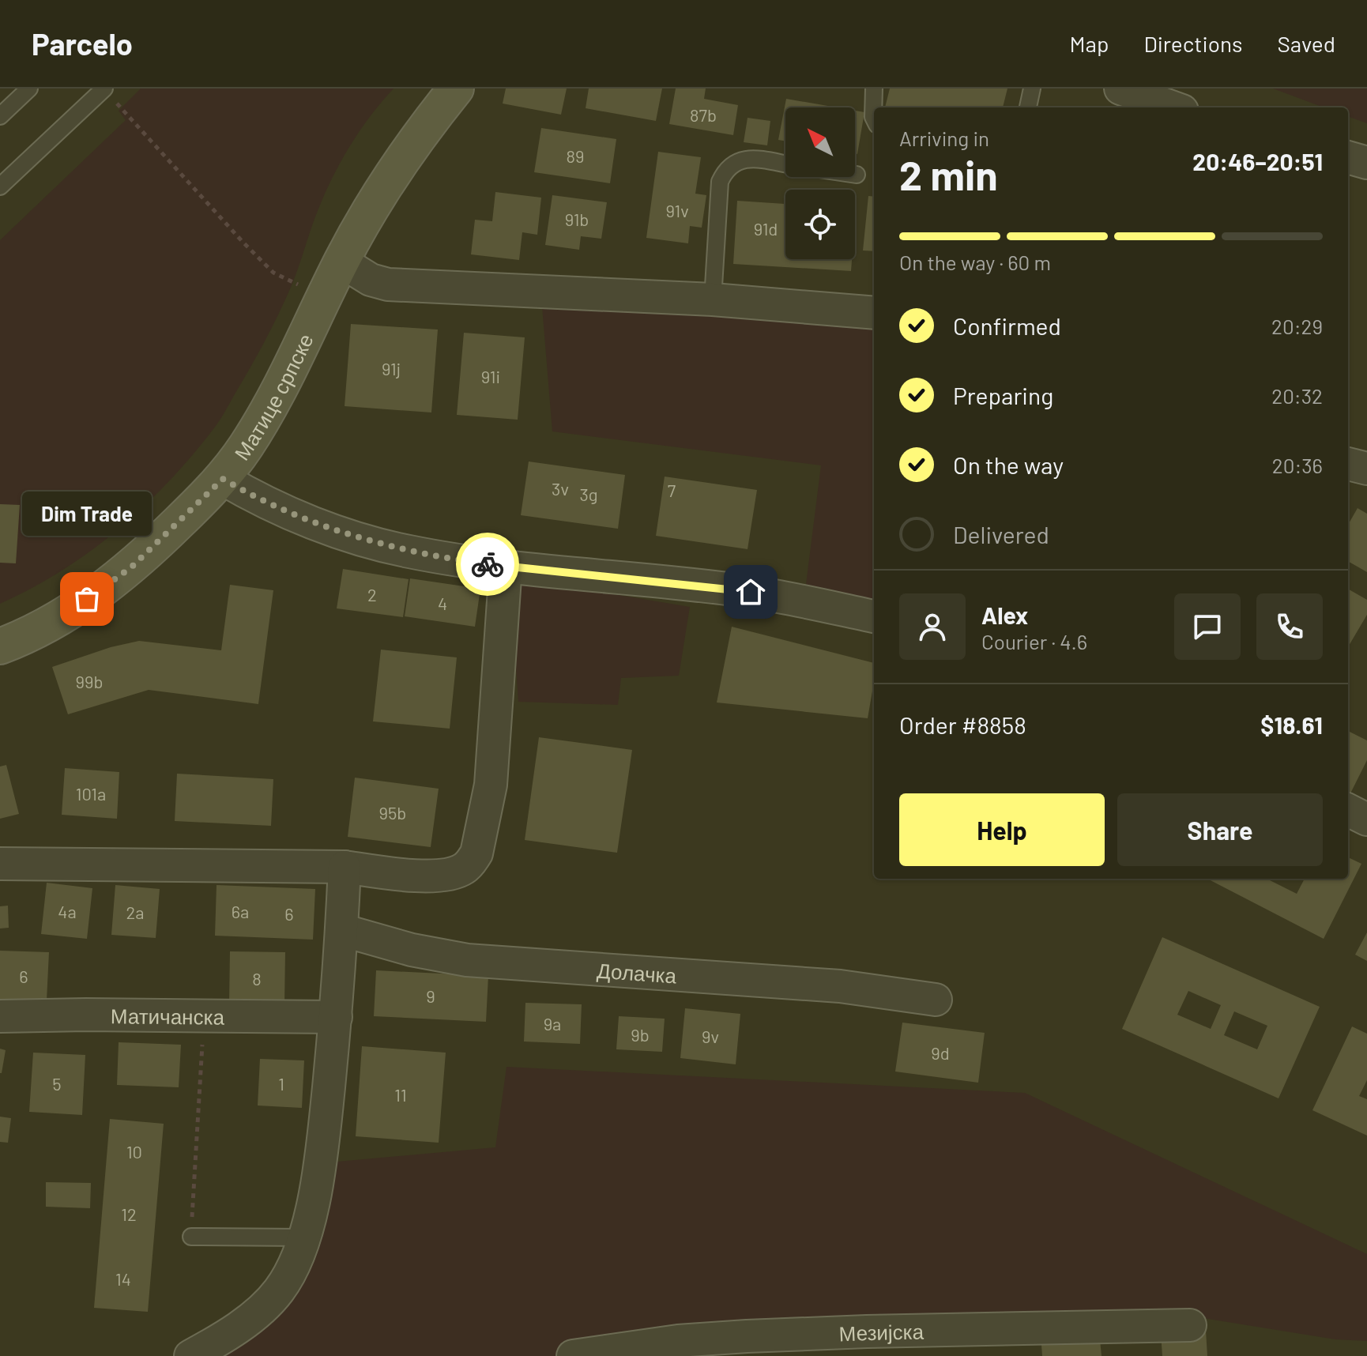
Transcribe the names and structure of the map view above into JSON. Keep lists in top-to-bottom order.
{
  "streets": {
    "main road": ["Матице српске"],
    "street": ["Долачка", "Матичанска", "Мезијска"]
  },
  "places": ["Dim Trade"],
  "house_numbers": [
    "87b",
    "89",
    "91v",
    "91b",
    "91d",
    "91j",
    "91i",
    "3v",
    "7",
    "3g",
    "2",
    "4",
    "99b",
    "101a",
    "95b",
    "4a",
    "6a",
    "2a",
    "6",
    "6",
    "8",
    "9",
    "9a",
    "9b",
    "9v",
    "9d",
    "5",
    "1",
    "11",
    "10",
    "12",
    "14"
  ],
  "north": "top left",
  "page": {
    "header": "Parcelo",
    "nav": ["Map", "Directions", "Saved"],
    "heading": ["2 min", "Arriving in", "20:46–20:51"],
    "panel": [
      "Alex",
      "Courier · 4.6",
      "Order #8858",
      "$18.61"
    ],
    "bar": "On the way · 60 m",
    "list": [
      ["Confirmed", "20:29"],
      ["Preparing", "20:32"],
      ["On the way", "20:36"],
      "Delivered"
    ],
    "bubble": "Dim Trade",
    "buttons": ["Help", "Share"]
  }
}
